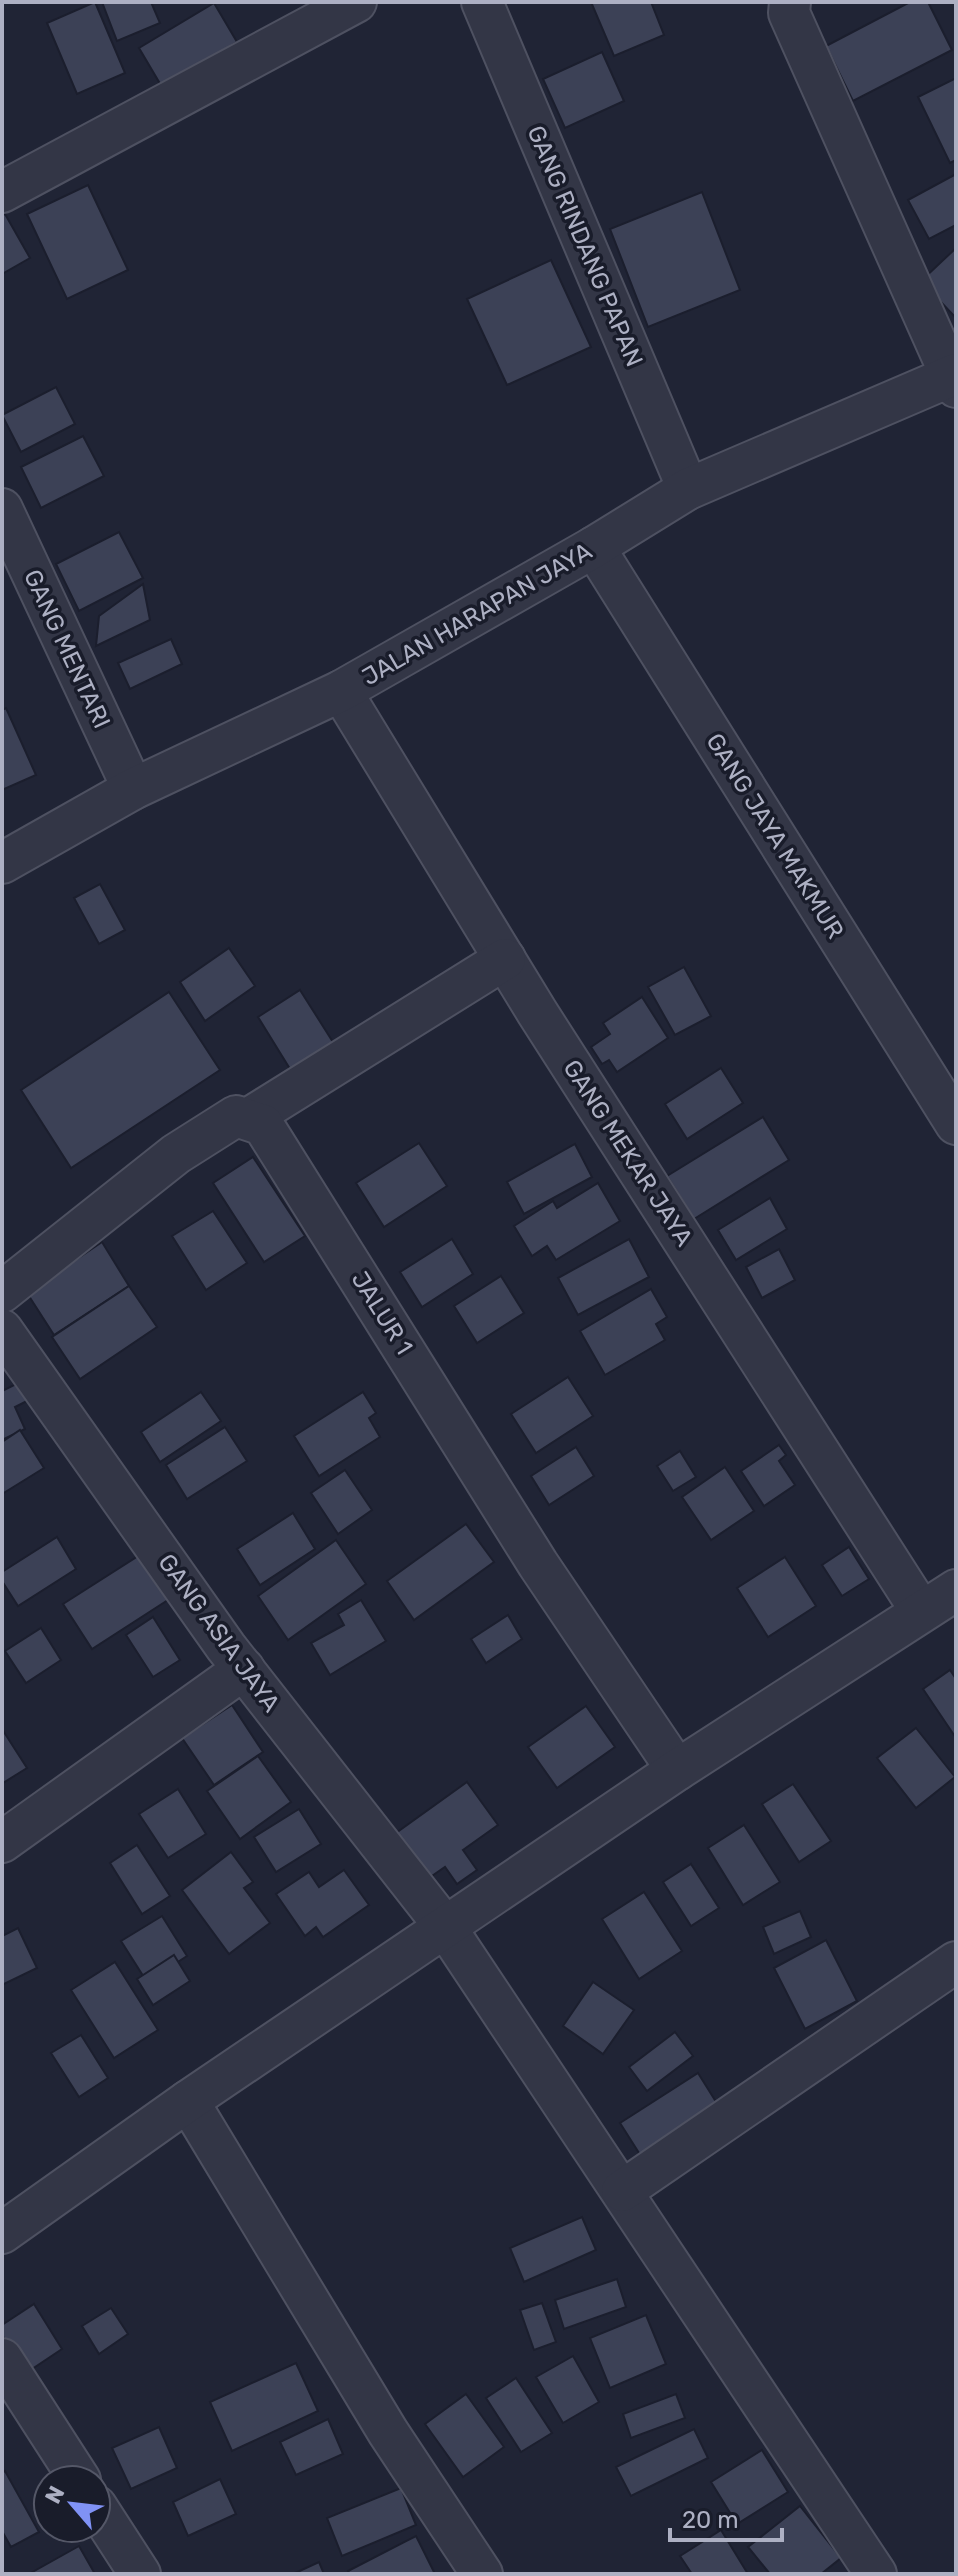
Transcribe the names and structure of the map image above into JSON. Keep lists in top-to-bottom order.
{
  "streets": {
    "street": [
      "GANG RINDANG PAPAN",
      "JALAN HARAPAN JAYA",
      "GANG MENTARI",
      "GANG JAYA MAKMUR",
      "GANG MEKAR JAYA",
      "JALUR 1",
      "GANG ASIA JAYA"
    ]
  },
  "crossings": [
    ["GANG RINDANG PAPAN", "JALAN HARAPAN JAYA"],
    ["JALAN HARAPAN JAYA", "GANG MENTARI"],
    ["JALAN HARAPAN JAYA", "GANG JAYA MAKMUR"],
    ["JALAN HARAPAN JAYA", "GANG MEKAR JAYA"]
  ],
  "scale_bar": "20 m",
  "north": "top left"
}
